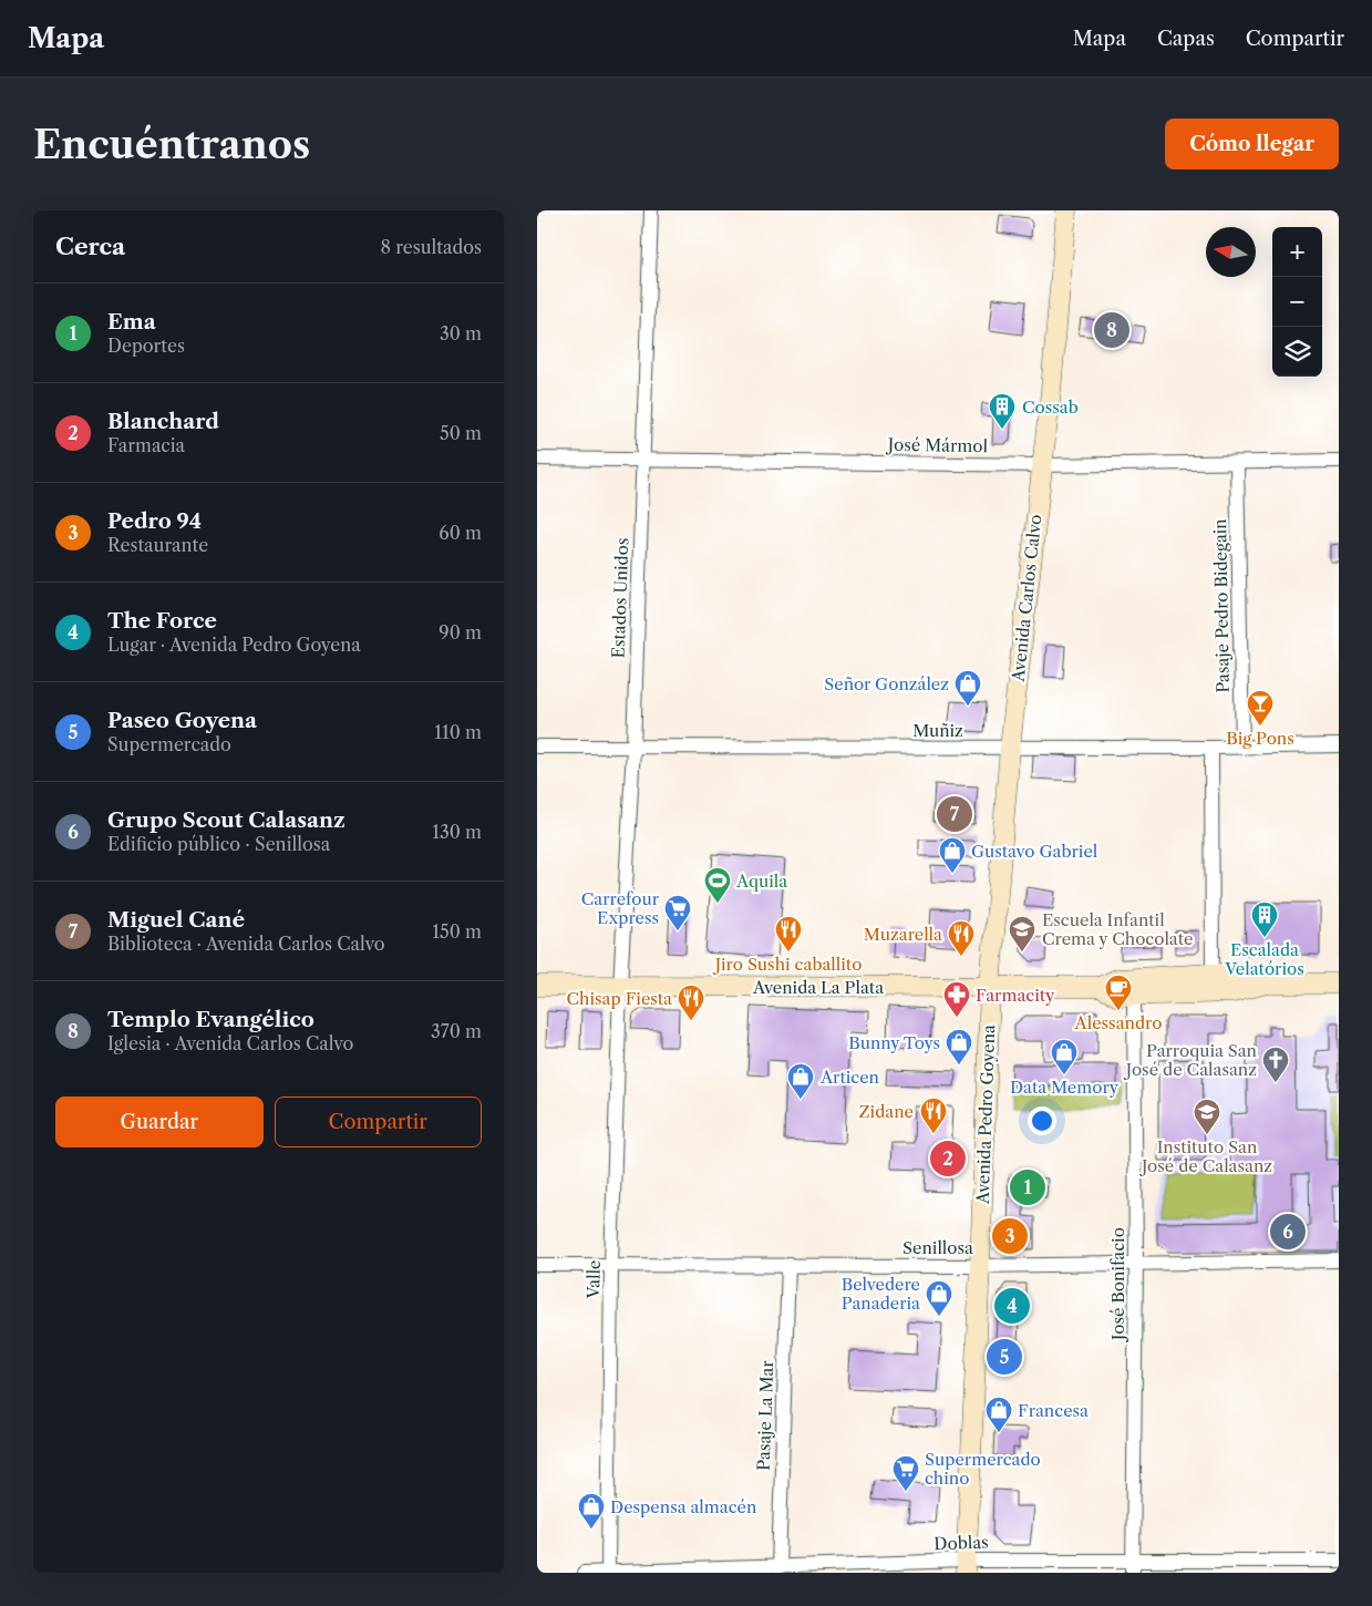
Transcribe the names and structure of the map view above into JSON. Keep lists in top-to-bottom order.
{
  "streets": {
    "main road": ["Avenida Carlos Calvo", "Avenida La Plata", "Avenida Pedro Goyena"],
    "street": [
      "José Mármol",
      "Estados Unidos",
      "Pasaje Pedro Bidegain",
      "Muñiz",
      "Senillosa",
      "Valle",
      "José Bonifacio",
      "Pasaje La Mar",
      "Doblas"
    ]
  },
  "crossings": [
    ["José Mármol", "Estados Unidos"],
    ["José Mármol", "Avenida Carlos Calvo"],
    ["José Mármol", "Pasaje Pedro Bidegain"],
    ["Estados Unidos", "Muñiz"],
    ["Estados Unidos", "Avenida La Plata"],
    ["Estados Unidos", "Valle"],
    ["Avenida Carlos Calvo", "Muñiz"],
    ["Avenida Carlos Calvo", "Avenida La Plata"],
    ["Avenida Carlos Calvo", "Avenida Pedro Goyena"],
    ["Pasaje Pedro Bidegain", "Muñiz"],
    ["Avenida La Plata", "Avenida Pedro Goyena"],
    ["Avenida La Plata", "Valle"],
    ["Avenida La Plata", "José Bonifacio"],
    ["Avenida Pedro Goyena", "Senillosa"],
    ["Avenida Pedro Goyena", "Doblas"],
    ["Senillosa", "Valle"],
    ["Senillosa", "José Bonifacio"],
    ["Senillosa", "Pasaje La Mar"],
    ["Valle", "Doblas"],
    ["José Bonifacio", "Doblas"],
    ["Pasaje La Mar", "Doblas"]
  ],
  "places": {
    "building": ["Cossab", "Escalada Velatórios"],
    "shop": [
      "Señor González",
      "Gustavo Gabriel",
      "Bunny Toys",
      "Data Memory",
      "Articen",
      "Belvedere Panaderia",
      "Francesa",
      "Despensa almacén"
    ],
    "bar": ["Big Pons"],
    "sports": ["Aquila"],
    "supermarket": ["Carrefour Express", "Supermercado chino"],
    "restaurant": [
      "Jiro Sushi caballito",
      "Muzarella",
      "Chisap Fiesta",
      "Zidane"
    ],
    "school or university": ["Escuela Infantil Crema y Chocolate", "Instituto San José de Calasanz"],
    "cafe": ["Alessandro"],
    "pharmacy": ["Farmacity"],
    "church": ["Parroquia San José de Calasanz"]
  },
  "north": "left",
  "page": {
    "header": "Mapa",
    "nav": ["Mapa", "Capas", "Compartir"],
    "buttons": [
      "Cómo llegar",
      ["Guardar", "Compartir"]
    ],
    "title": "Encuéntranos",
    "heading": ["Cerca", "8 resultados"],
    "map_buttons": ["+", "−"],
    "list": [
      {
        "mark": "1",
        "name": "Ema",
        "note": "Deportes",
        "value": "30 m"
      },
      {
        "mark": "2",
        "name": "Blanchard",
        "note": "Farmacia",
        "value": "50 m"
      },
      {
        "mark": "3",
        "name": "Pedro 94",
        "note": "Restaurante",
        "value": "60 m"
      },
      {
        "mark": "4",
        "name": "The Force",
        "note": "Lugar · Avenida Pedro Goyena",
        "value": "90 m"
      },
      {
        "mark": "5",
        "name": "Paseo Goyena",
        "note": "Supermercado",
        "value": "110 m"
      },
      {
        "mark": "6",
        "name": "Grupo Scout Calasanz",
        "note": "Edificio público · Senillosa",
        "value": "130 m"
      },
      {
        "mark": "7",
        "name": "Miguel Cané",
        "note": "Biblioteca · Avenida Carlos Calvo",
        "value": "150 m"
      },
      {
        "mark": "8",
        "name": "Templo Evangélico",
        "note": "Iglesia · Avenida Carlos Calvo",
        "value": "370 m"
      }
    ],
    "pins": [
      "8",
      "7",
      "2",
      "1",
      "6",
      "3",
      "4",
      "5"
    ]
  }
}
